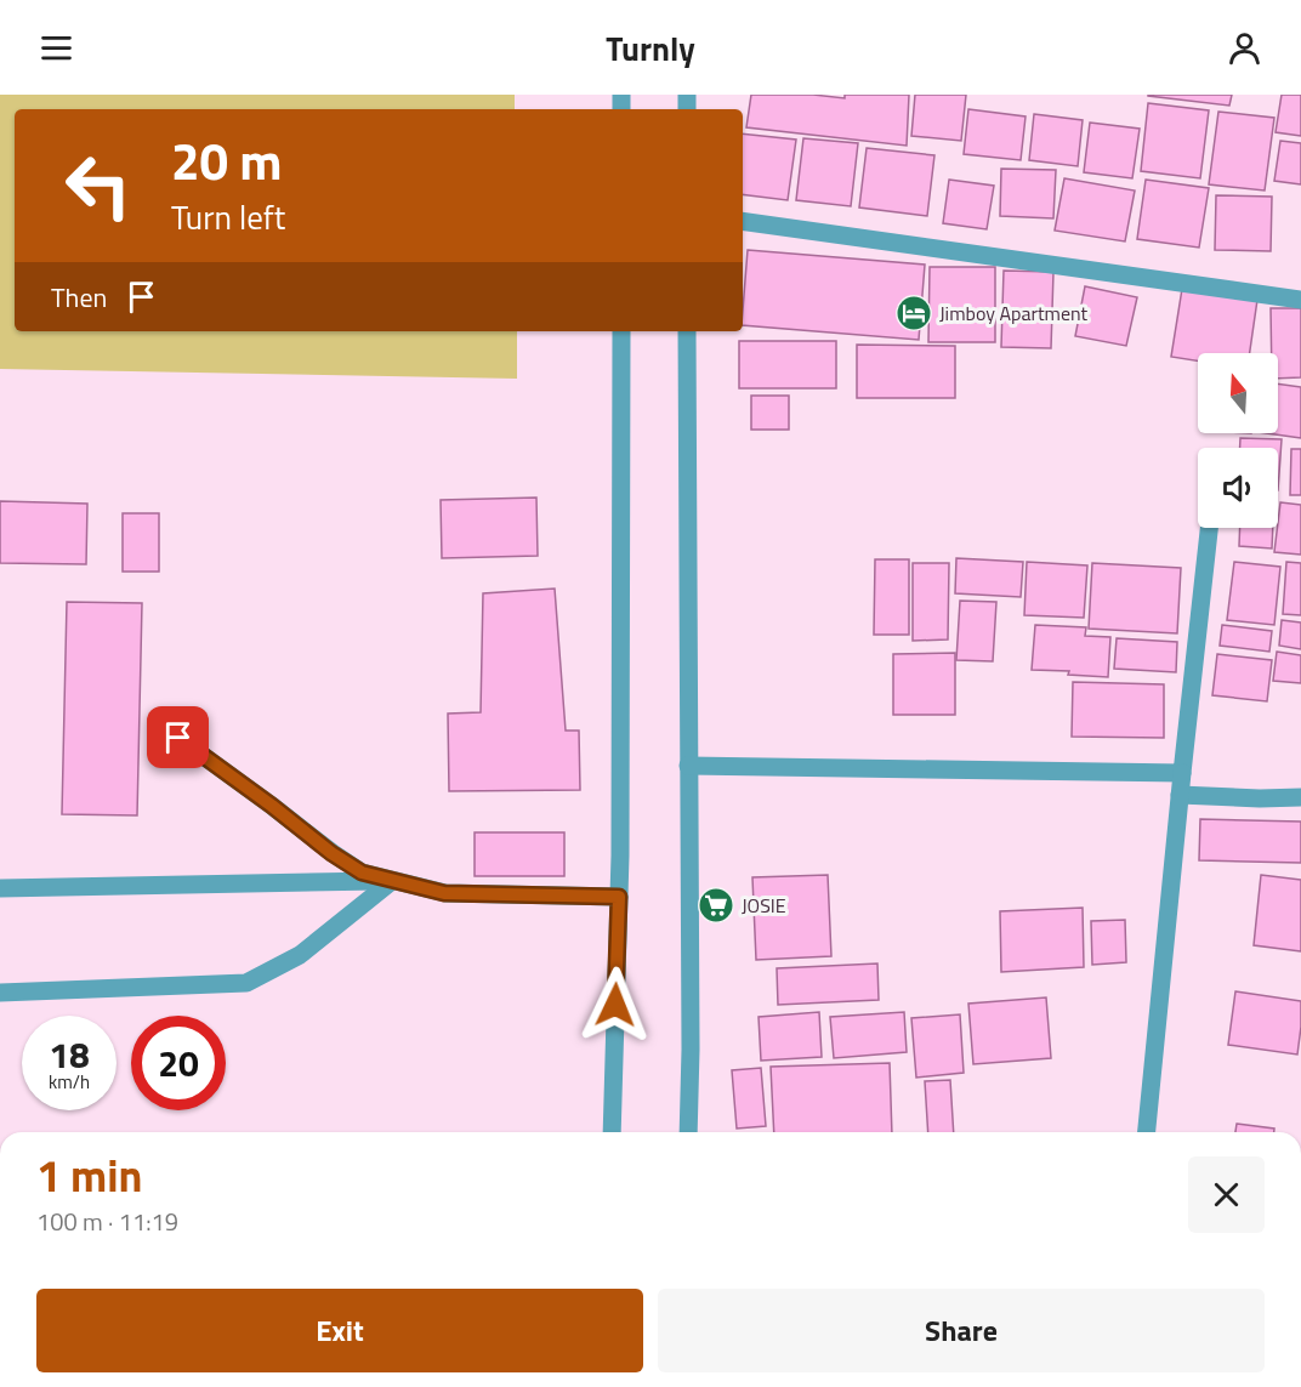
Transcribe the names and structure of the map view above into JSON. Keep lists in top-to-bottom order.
{
  "places": {
    "hotel": ["Jimboy Apartment"],
    "supermarket": ["JOSIE"]
  },
  "north": "top",
  "page": {
    "header": "Turnly",
    "turn": ["20 m", "Turn left"],
    "then": "Then",
    "speed": "18 km/h",
    "limit": "20",
    "heading": ["1 min", "100 m · 11:19"],
    "buttons": ["Exit", "Share"]
  }
}
